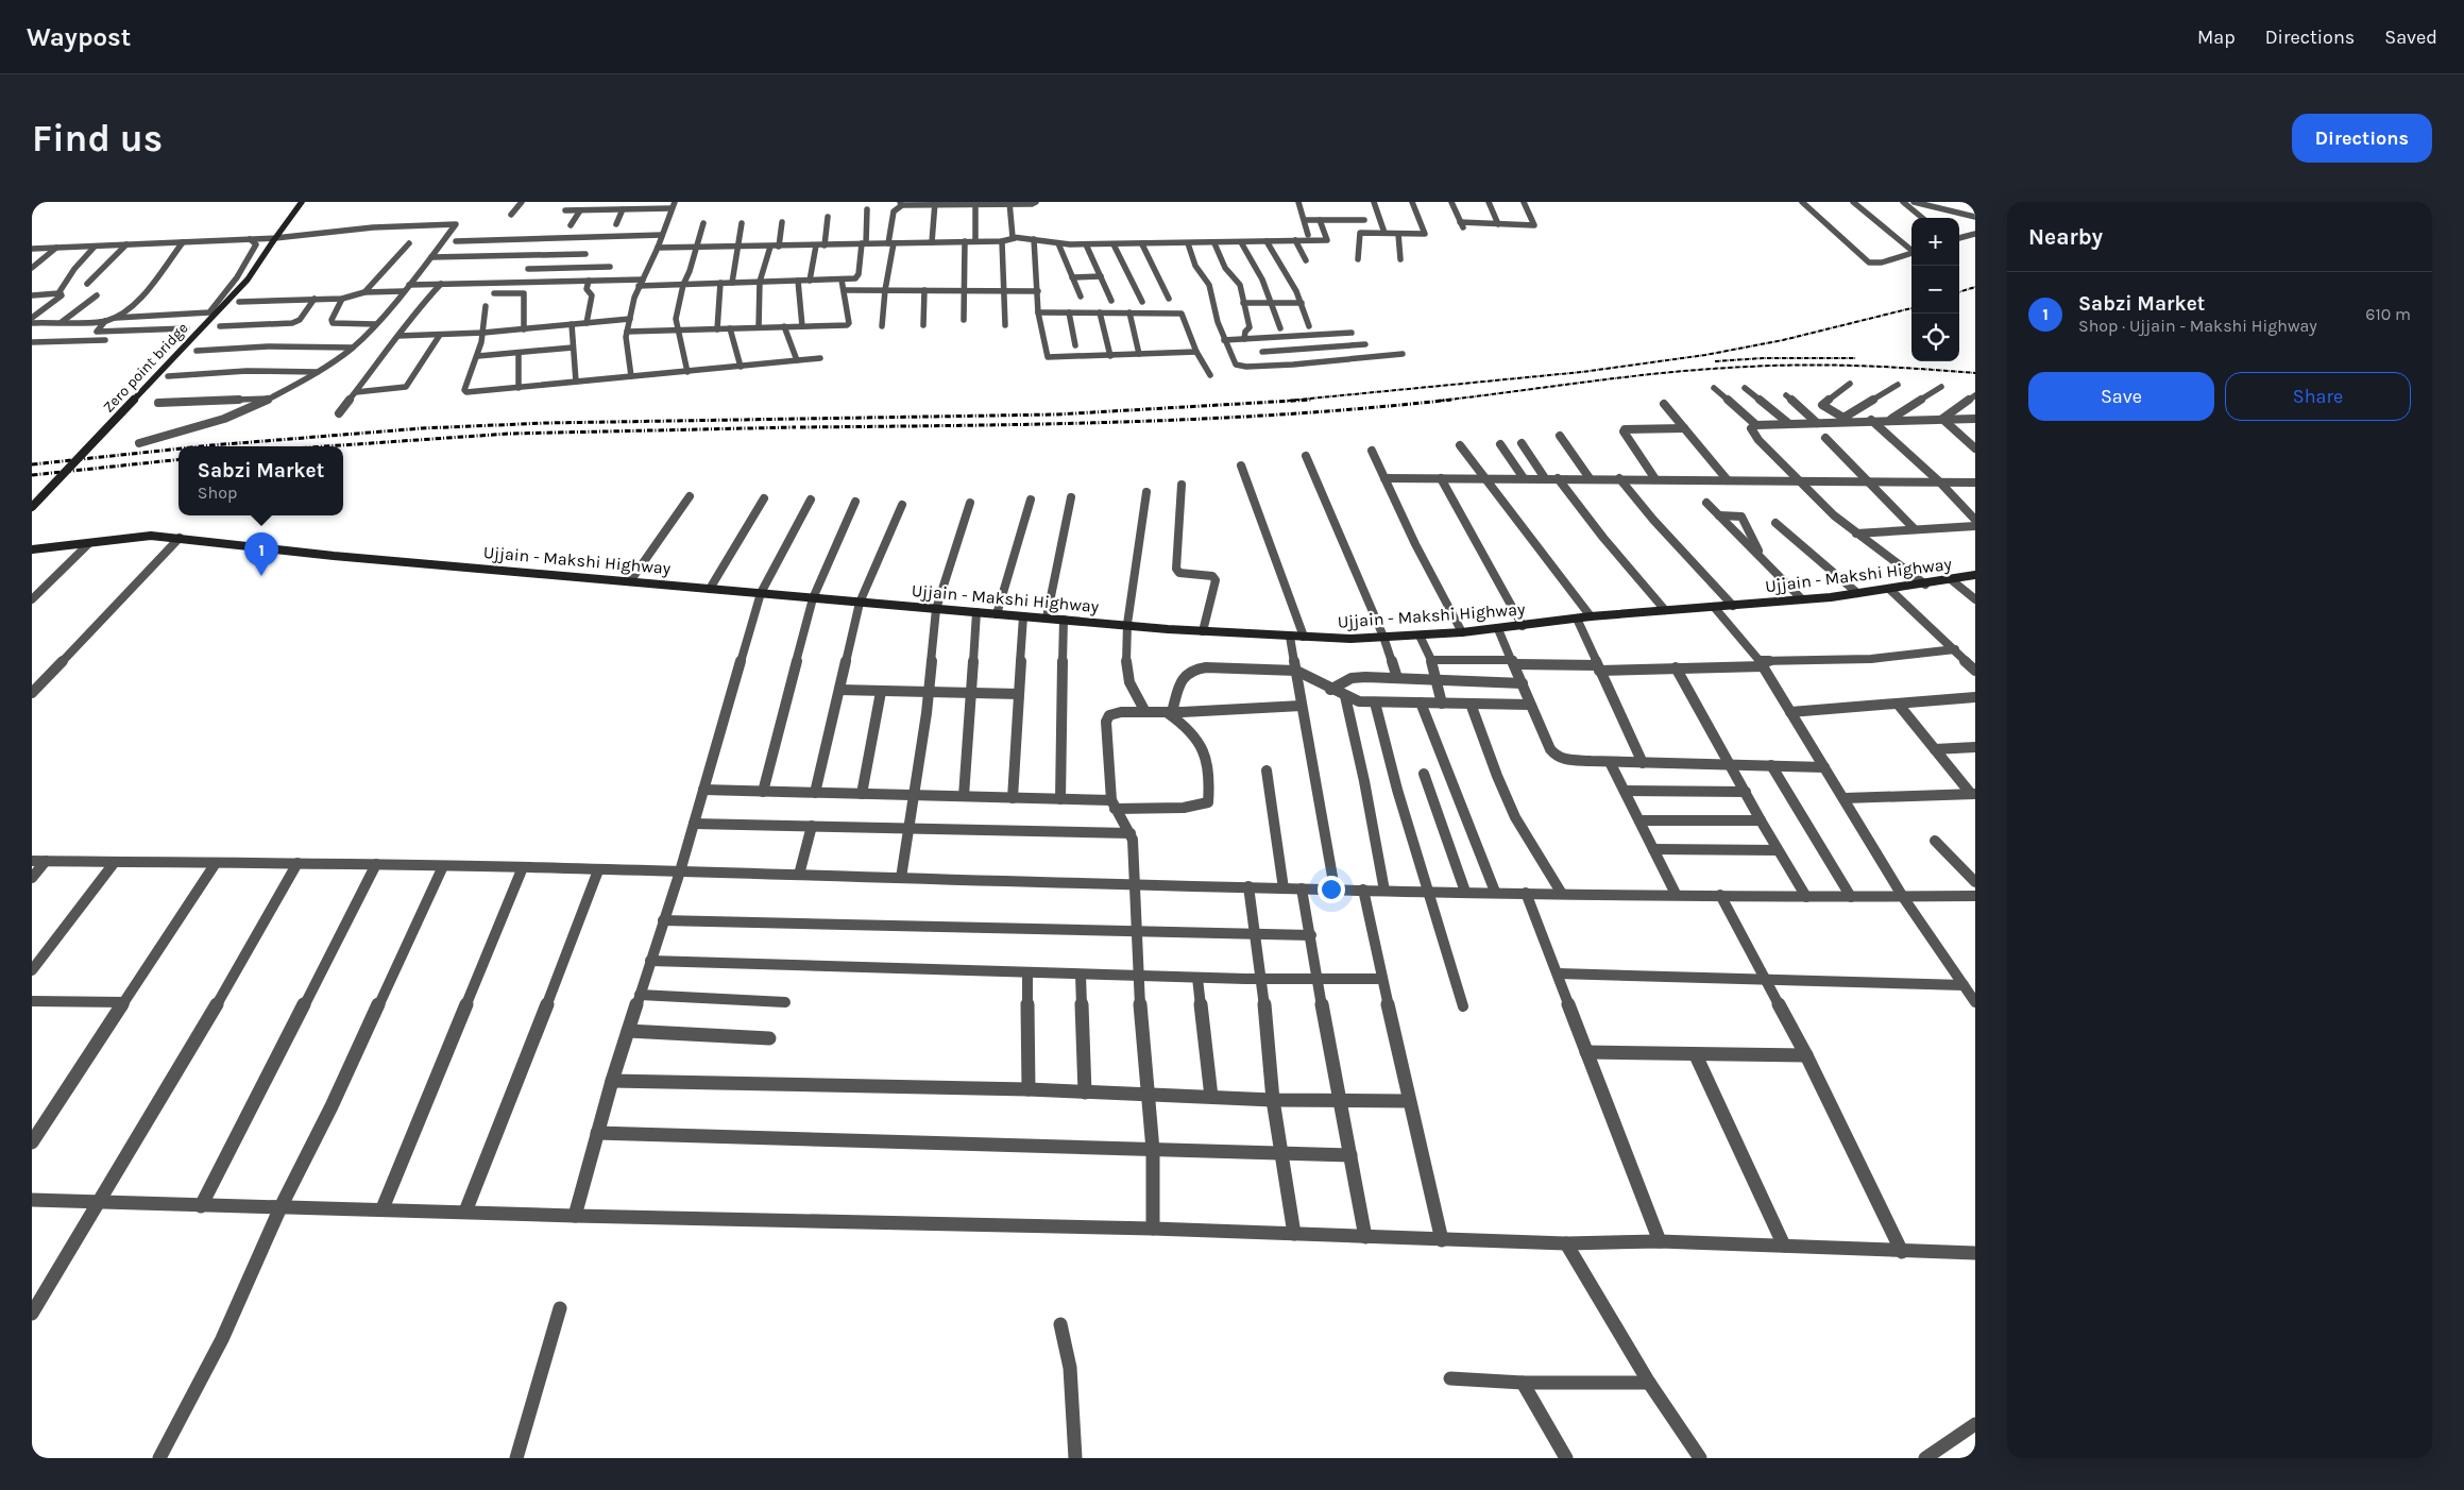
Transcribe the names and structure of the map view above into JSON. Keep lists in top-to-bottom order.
{
  "streets": {
    "main road": ["Zero point bridge", "Ujjain - Makshi Highway"]
  },
  "page": {
    "header": "Waypost",
    "nav": ["Map", "Directions", "Saved"],
    "buttons": [
      "Directions",
      ["Save", "Share"]
    ],
    "title": "Find us",
    "heading": "Nearby",
    "map_buttons": ["+", "−"],
    "list": [
      {
        "mark": "1",
        "name": "Sabzi Market",
        "note": "Shop · Ujjain - Makshi Highway",
        "value": "610 m"
      }
    ],
    "popup": ["Sabzi Market", "Shop"],
    "pins": "1"
  }
}
